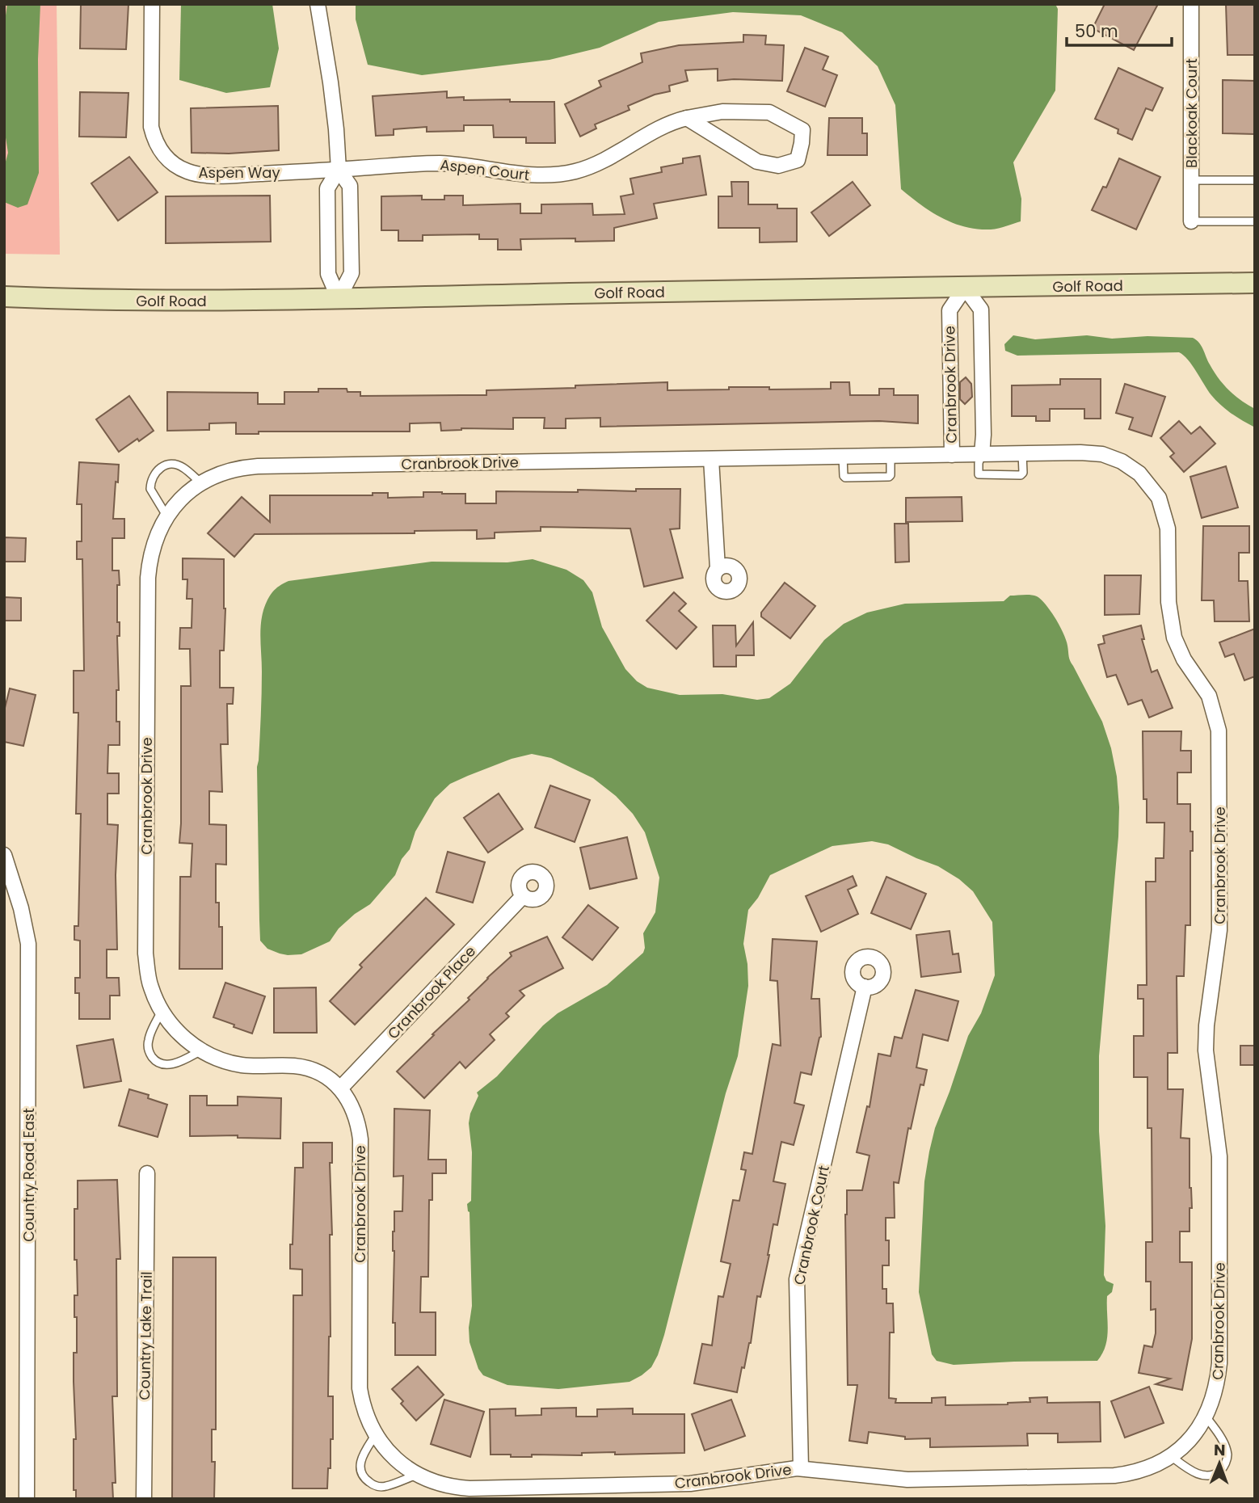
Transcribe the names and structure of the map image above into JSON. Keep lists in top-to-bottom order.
{
  "streets": {
    "street": [
      "Blackoak Court",
      "Aspen Court",
      "Aspen Way",
      "Golf Road",
      "Cranbrook Drive",
      "Cranbrook Place",
      "Country Road East",
      "Cranbrook Court",
      "Country Lake Trail"
    ]
  },
  "crossings": [
    ["Aspen Court", "Aspen Way"],
    ["Golf Road", "Cranbrook Drive"],
    ["Cranbrook Drive", "Cranbrook Place"],
    ["Cranbrook Drive", "Cranbrook Court"]
  ],
  "scale_bar": "50 m",
  "north": "top"
}
